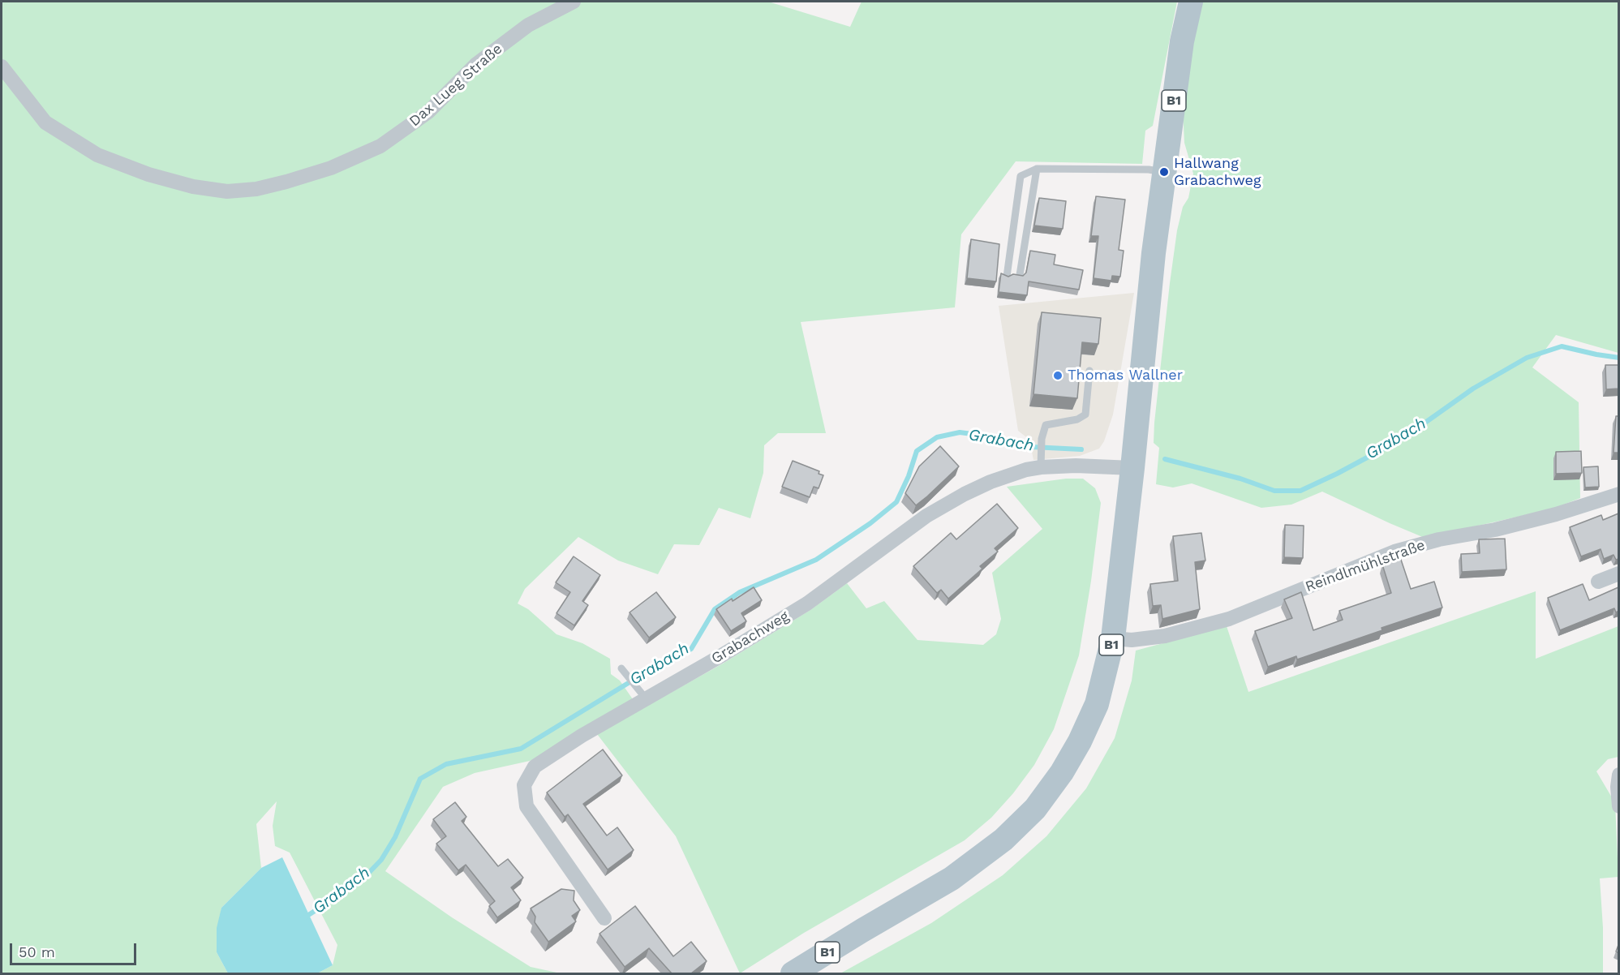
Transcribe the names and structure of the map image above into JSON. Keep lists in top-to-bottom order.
{
  "streets": {
    "main road": ["B1"],
    "street": ["Dax Lueg Straße", "Reindlmühlstraße", "Grabachweg"]
  },
  "crossings": [
    ["B1", "Reindlmühlstraße"],
    ["B1", "Grabachweg"]
  ],
  "water": ["Grabach"],
  "places": ["Hallwang Grabachweg", "Thomas Wallner"],
  "scale_bar": "50 m"
}
